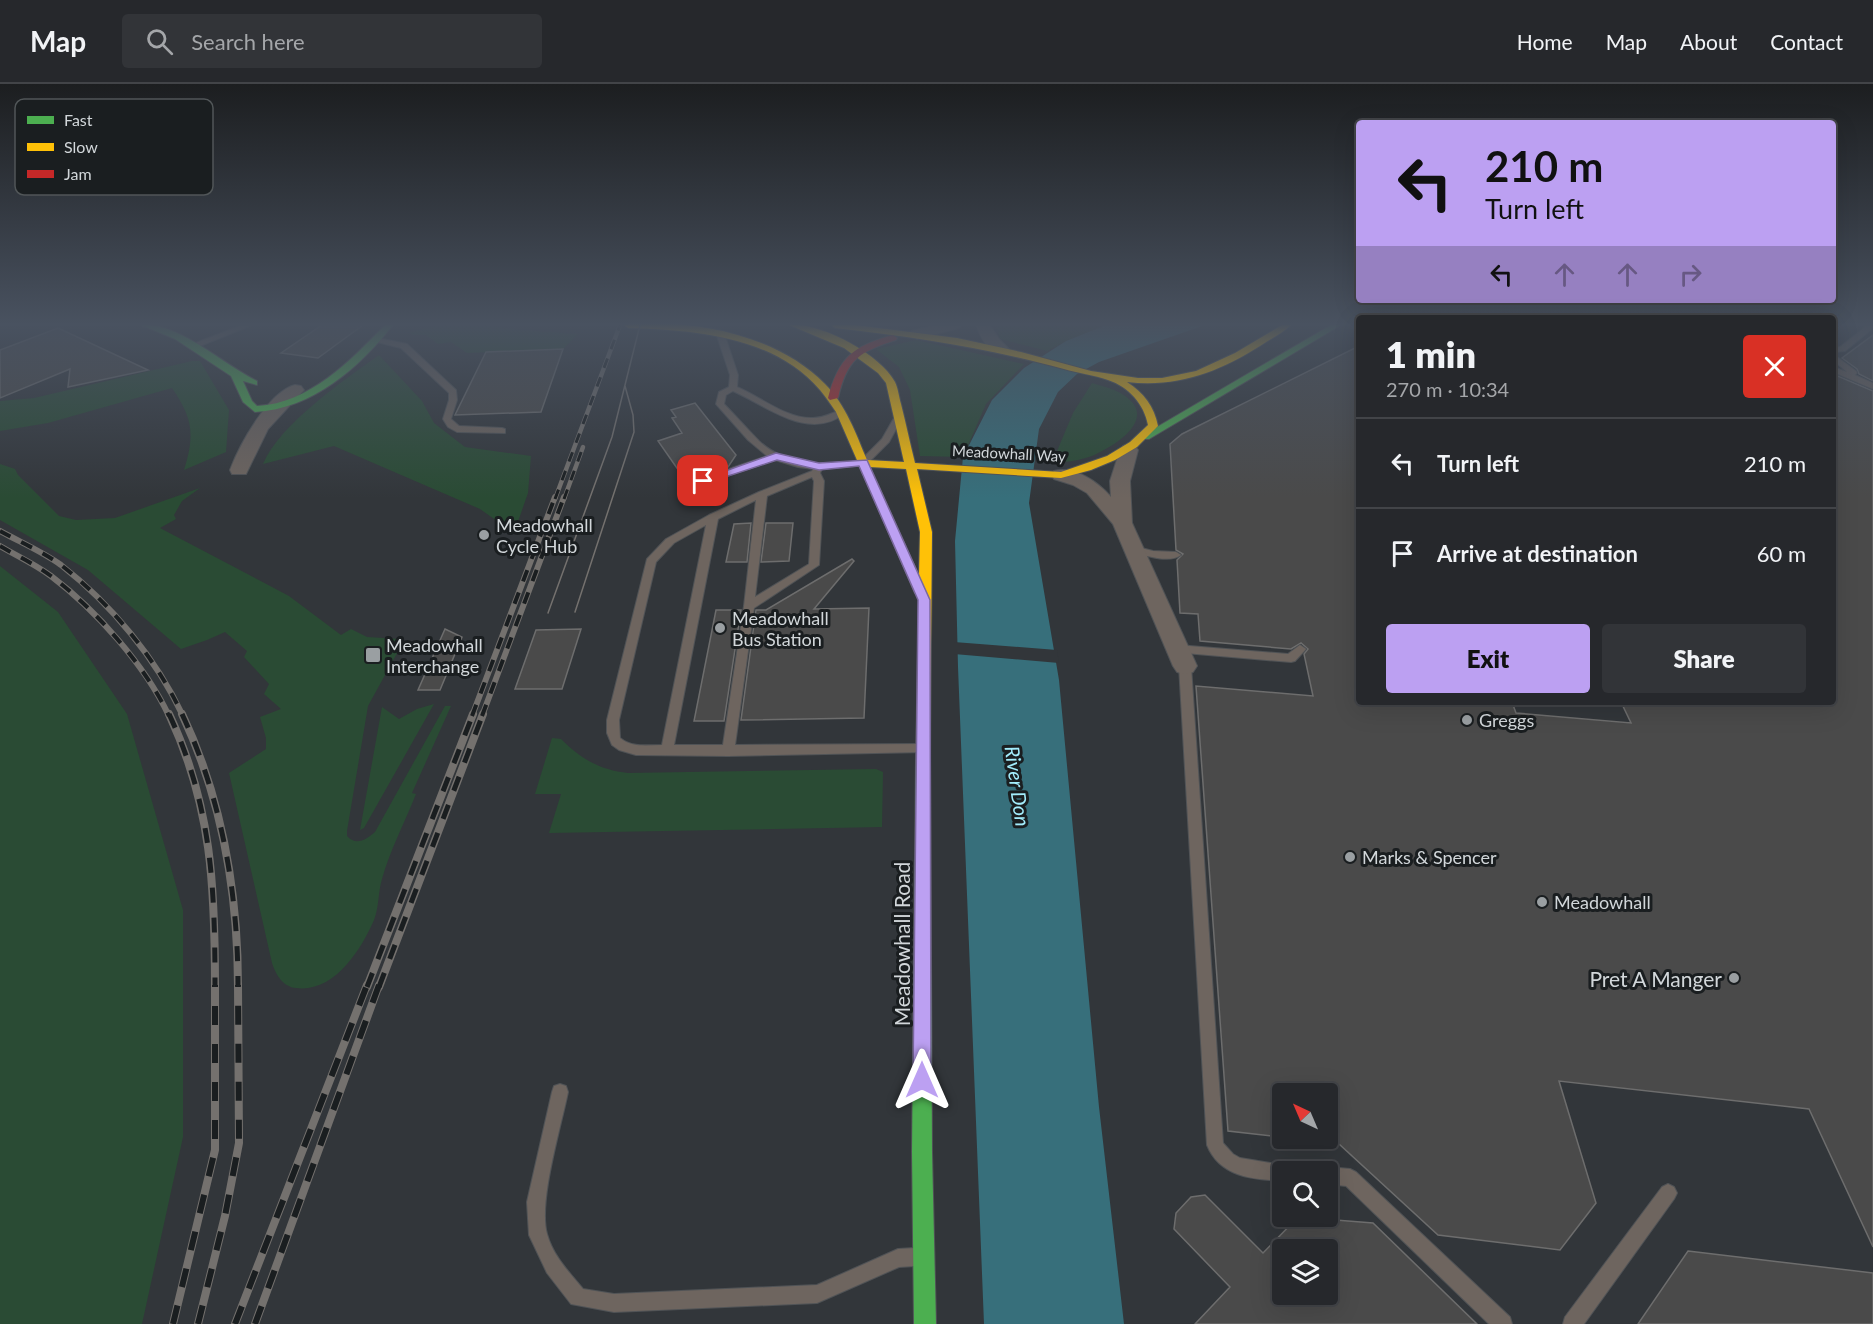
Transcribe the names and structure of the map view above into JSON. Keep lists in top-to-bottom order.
{
  "streets": {
    "street": ["Meadowhall Way", "Meadowhall Road"]
  },
  "crossings": [
    ["Meadowhall Way", "Meadowhall Road"]
  ],
  "water": ["River Don"],
  "places": {
    "other": [
      "Meadowhall Cycle Hub",
      "Meadowhall Bus Station",
      "Greggs",
      "Marks & Spencer",
      "Meadowhall",
      "Pret A Manger"
    ],
    "transit": ["Meadowhall Interchange"]
  },
  "legend": ["Fast", "Slow", "Jam"],
  "north": "top left",
  "page": {
    "header": "Map",
    "search": "Search here",
    "nav": [
      "Home",
      "Map",
      "About",
      "Contact"
    ],
    "turn": ["210 m", "Turn left"],
    "heading": ["1 min", "270 m · 10:34"],
    "list": [
      {
        "name": "Turn left",
        "value": "210 m"
      },
      {
        "name": "Arrive at destination",
        "value": "60 m"
      }
    ],
    "buttons": ["Exit", "Share"]
  }
}
